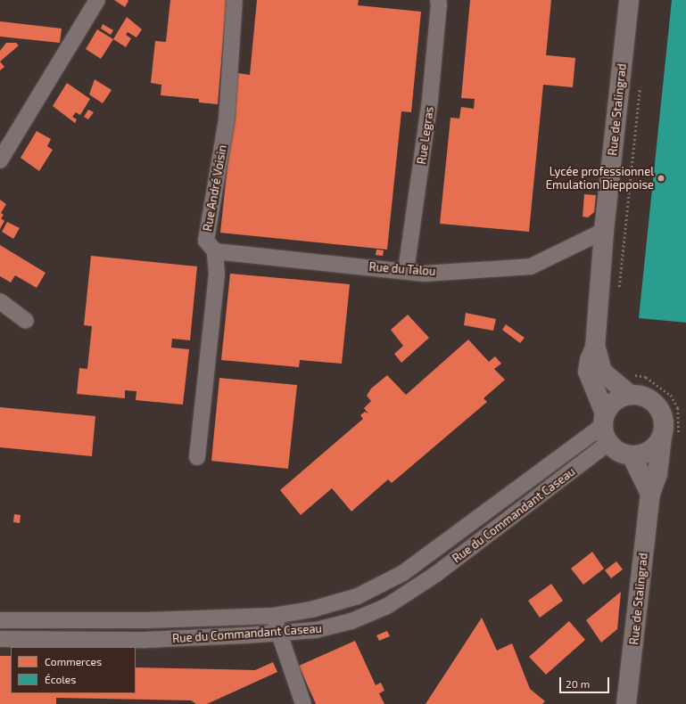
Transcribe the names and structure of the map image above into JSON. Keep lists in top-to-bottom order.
{
  "streets": {
    "street": [
      "Rue de Stalingrad",
      "Rue Legras",
      "Rue André Voisin",
      "Rue du Talou",
      "Rue du Commandant Caseau"
    ]
  },
  "crossings": [
    ["Rue de Stalingrad", "Rue du Talou"],
    ["Rue de Stalingrad", "Rue du Commandant Caseau"],
    ["Rue Legras", "Rue du Talou"],
    ["Rue André Voisin", "Rue du Talou"]
  ],
  "places": ["Lycée professionnel Emulation Dieppoise"],
  "legend": ["Commerces", "Écoles"],
  "scale_bar": "20 m"
}
